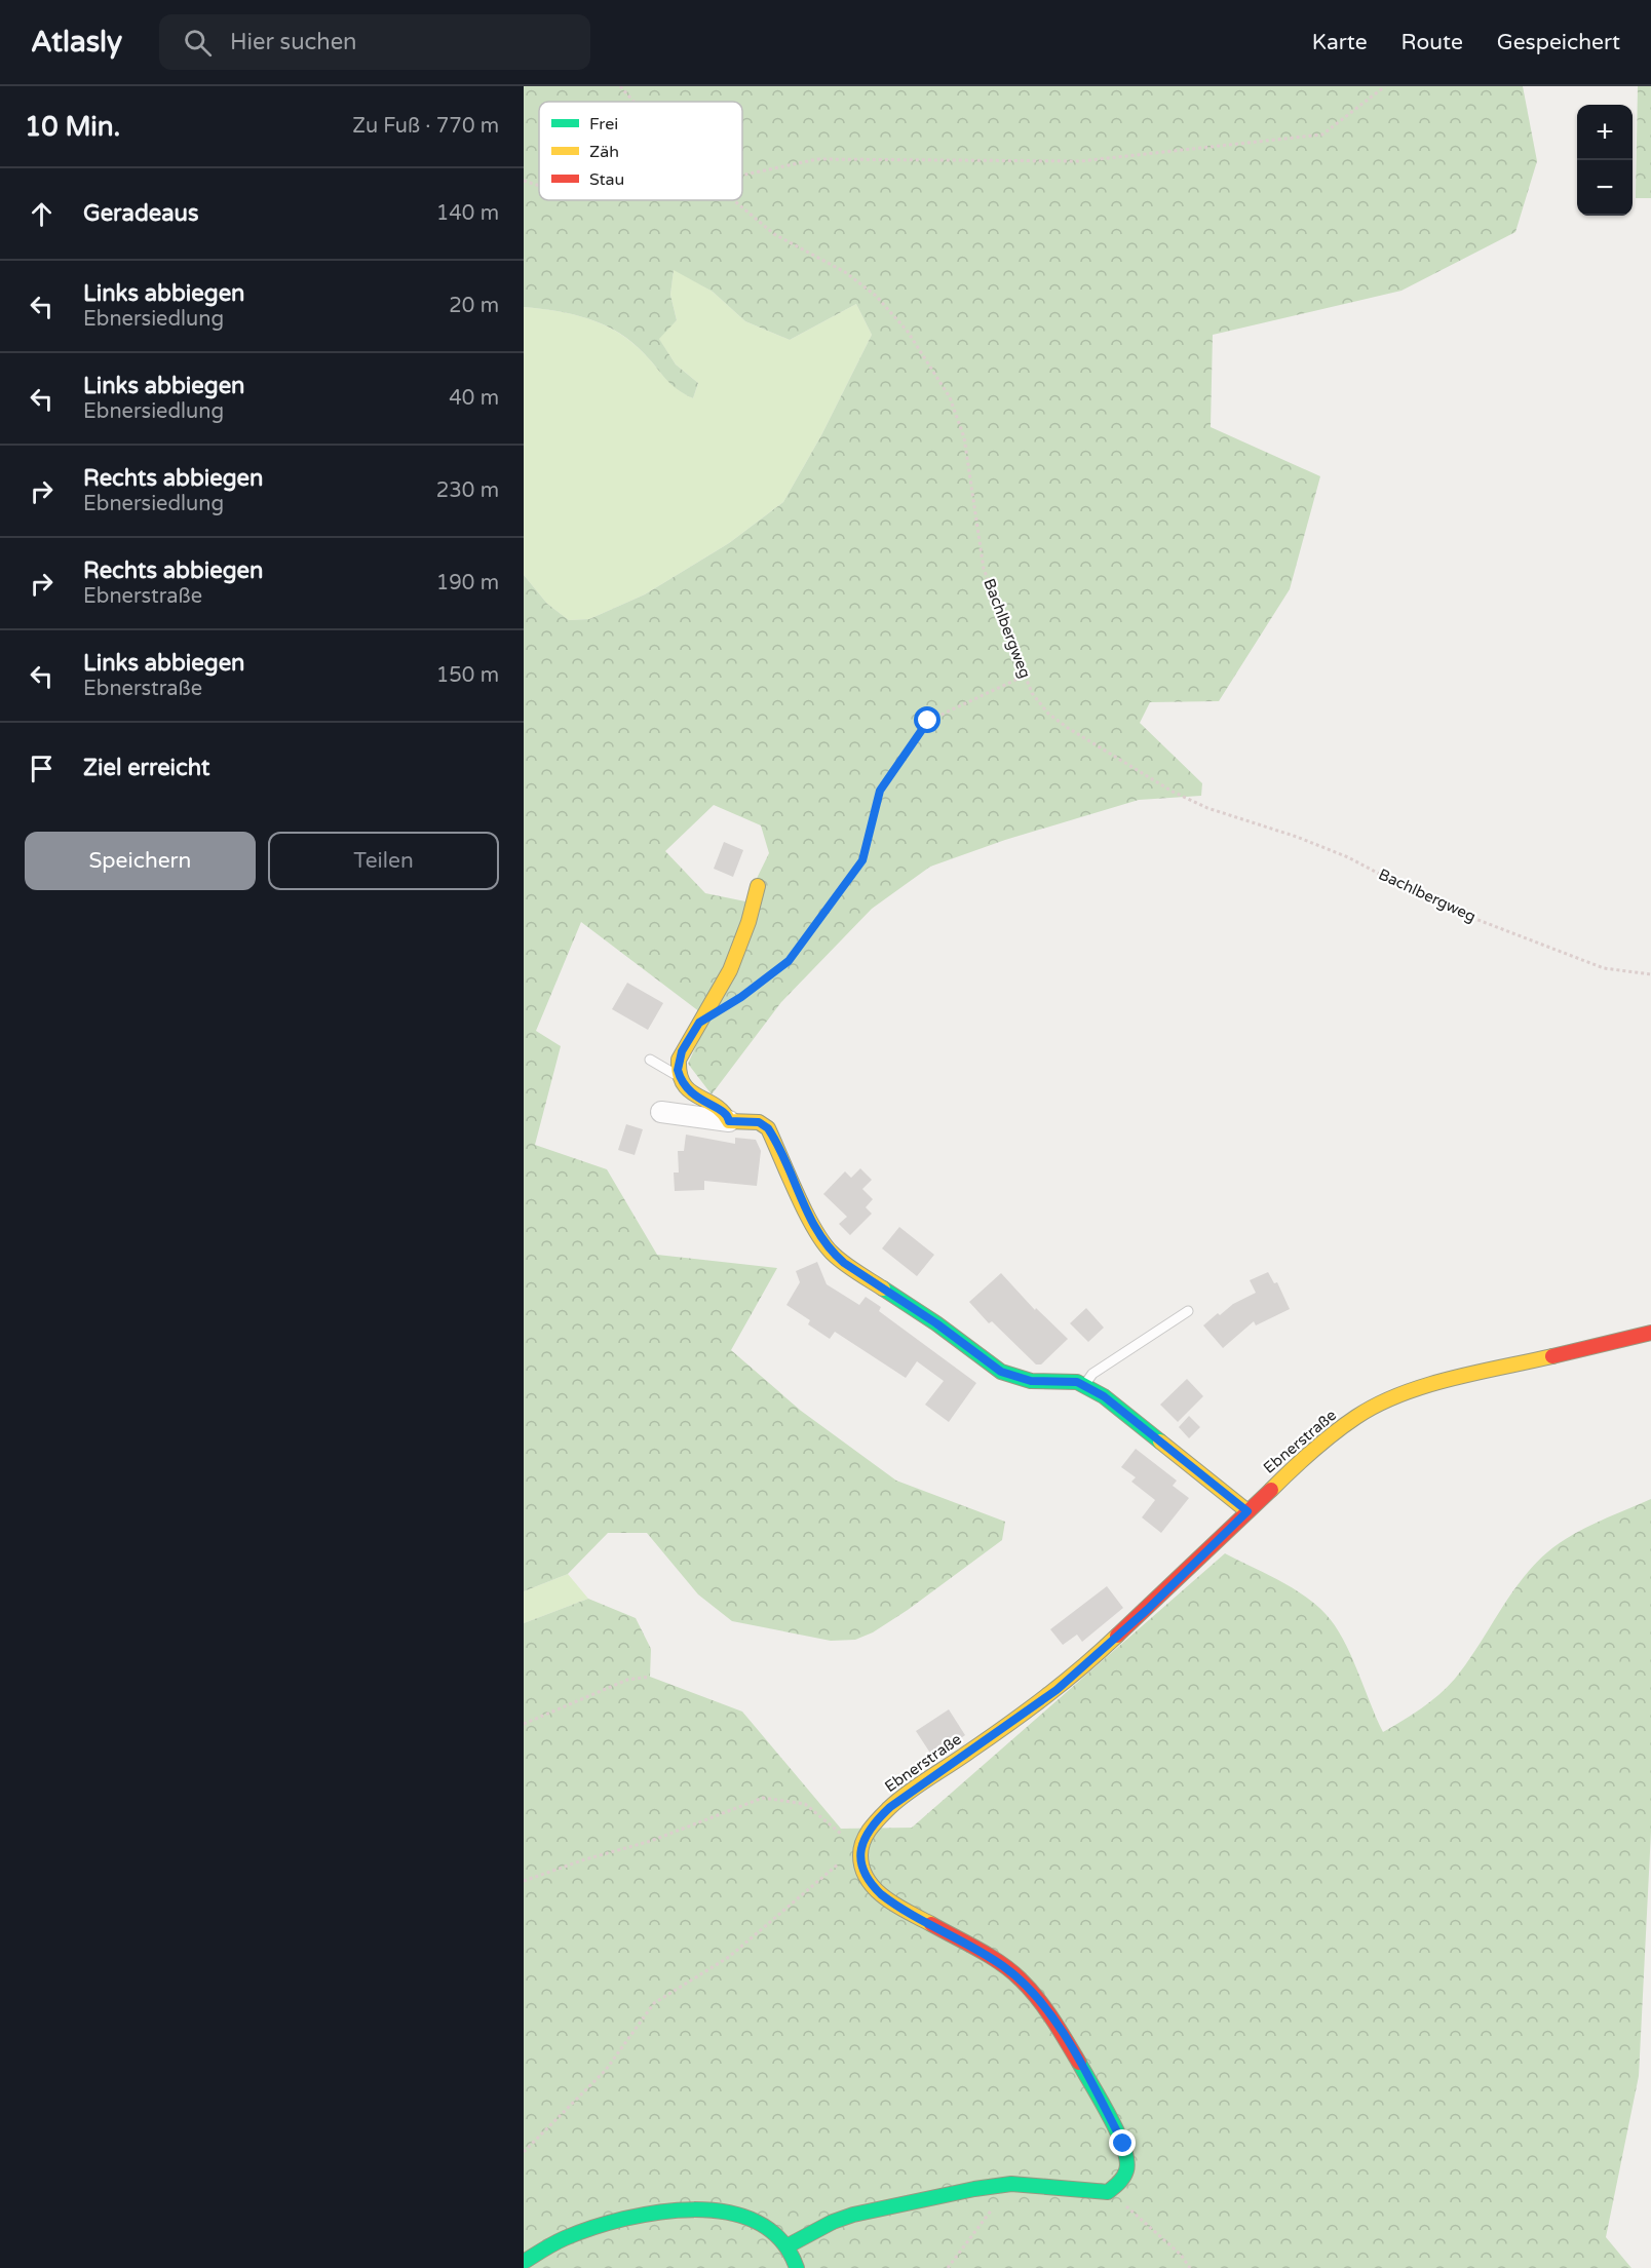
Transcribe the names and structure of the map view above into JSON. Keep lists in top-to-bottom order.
{
  "streets": {
    "street": ["Ebnerstraße"],
    "path": ["Bachlbergweg"]
  },
  "legend": ["Frei", "Zäh", "Stau"],
  "page": {
    "header": "Atlasly",
    "search": "Hier suchen",
    "nav": ["Karte", "Route", "Gespeichert"],
    "heading": ["10 Min.", "Zu Fuß · 770 m"],
    "map_buttons": ["+", "−"],
    "list": [
      ["Geradeaus", "140 m"],
      ["Links abbiegen", "Ebnersiedlung", "20 m"],
      ["Links abbiegen", "Ebnersiedlung", "40 m"],
      ["Rechts abbiegen", "Ebnersiedlung", "230 m"],
      ["Rechts abbiegen", "Ebnerstraße", "190 m"],
      ["Links abbiegen", "Ebnerstraße", "150 m"],
      "Ziel erreicht"
    ],
    "buttons": ["Speichern", "Teilen"]
  }
}
